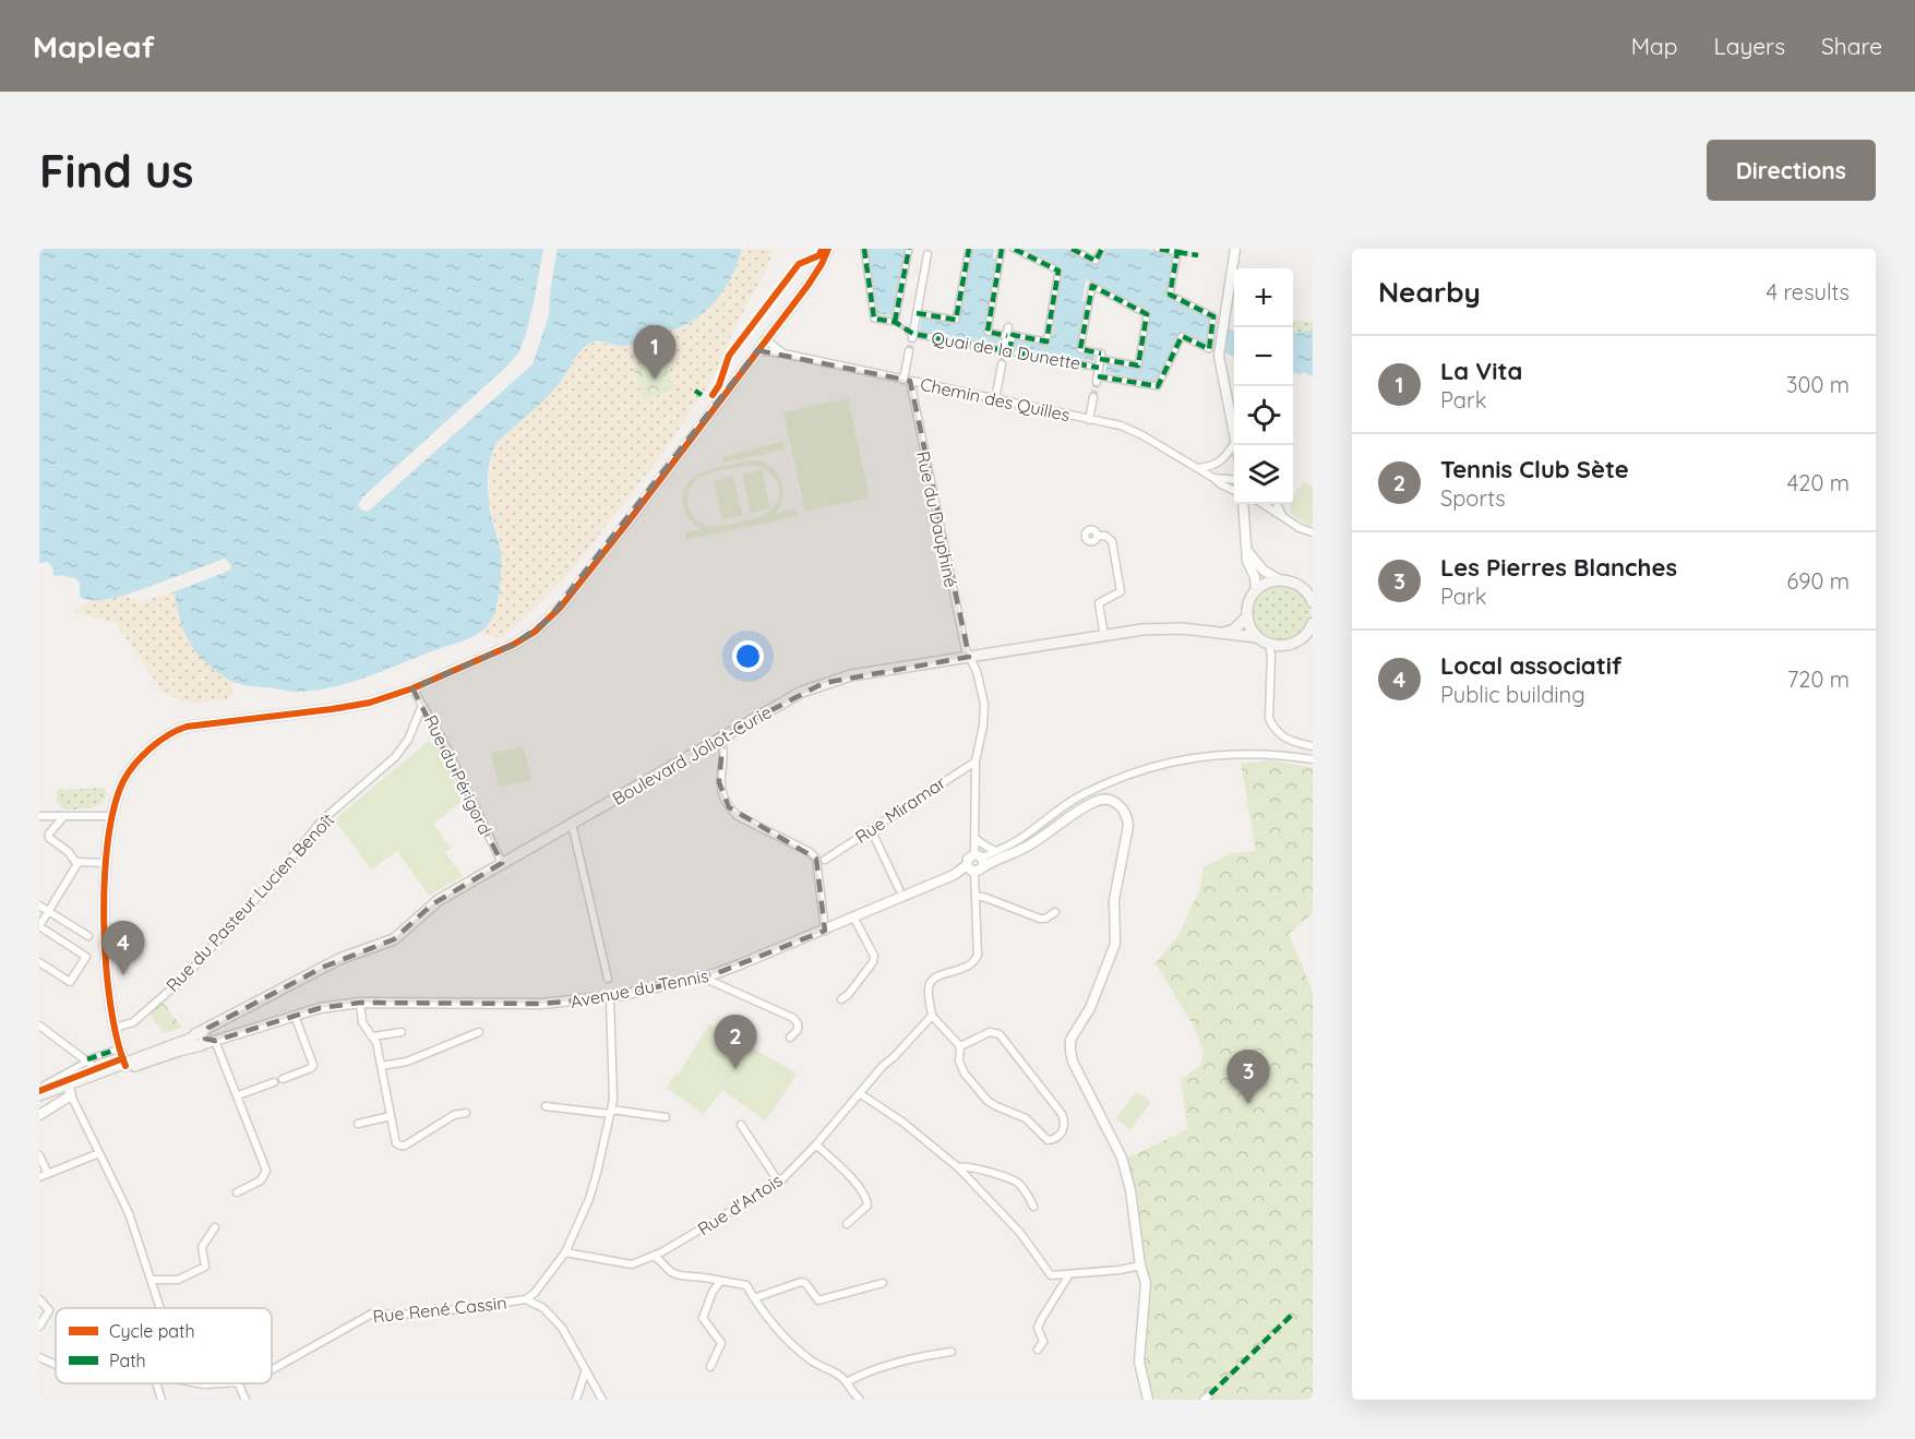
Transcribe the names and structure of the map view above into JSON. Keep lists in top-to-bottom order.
{
  "streets": {
    "main road": ["Boulevard Joliot-Curie", "Avenue du Tennis"],
    "street": [
      "Quai de la Dunette",
      "Chemin des Quilles",
      "Rue du Dauphiné",
      "Rue du Périgord",
      "Rue Miramar",
      "Rue du Pasteur Lucien Benoît",
      "Rue d'Artois",
      "Rue René Cassin"
    ]
  },
  "crossings": [
    ["Chemin des Quilles", "Rue du Dauphiné"],
    ["Rue du Dauphiné", "Boulevard Joliot-Curie"],
    ["Rue du Dauphiné", "Rue Miramar"],
    ["Rue du Dauphiné", "Avenue du Tennis"],
    ["Rue du Dauphiné", "Rue d'Artois"],
    ["Boulevard Joliot-Curie", "Rue du Périgord"],
    ["Boulevard Joliot-Curie", "Avenue du Tennis"],
    ["Rue du Périgord", "Rue du Pasteur Lucien Benoît"],
    ["Avenue du Tennis", "Rue René Cassin"],
    ["Rue d'Artois", "Rue René Cassin"]
  ],
  "legend": ["Cycle path", "Path"],
  "page": {
    "header": "Mapleaf",
    "nav": ["Map", "Layers", "Share"],
    "buttons": "Directions",
    "title": "Find us",
    "heading": ["Nearby", "4 results"],
    "map_buttons": ["+", "−"],
    "pins": [
      "1",
      "4",
      "2",
      "3"
    ],
    "list": [
      {
        "mark": "1",
        "name": "La Vita",
        "note": "Park",
        "value": "300 m"
      },
      {
        "mark": "2",
        "name": "Tennis Club Sète",
        "note": "Sports",
        "value": "420 m"
      },
      {
        "mark": "3",
        "name": "Les Pierres Blanches",
        "note": "Park",
        "value": "690 m"
      },
      {
        "mark": "4",
        "name": "Local associatif",
        "note": "Public building",
        "value": "720 m"
      }
    ]
  }
}
